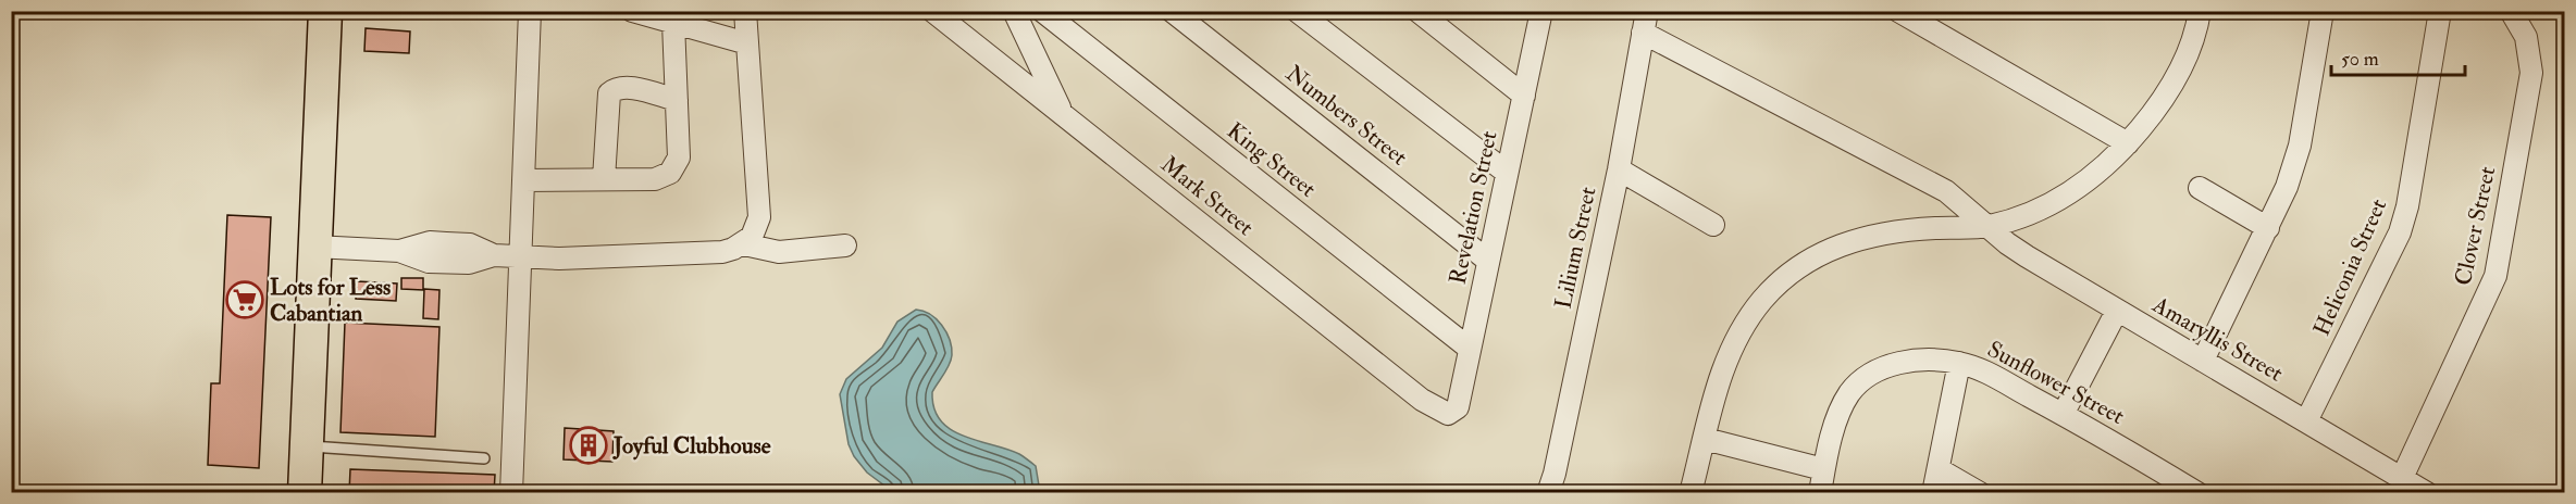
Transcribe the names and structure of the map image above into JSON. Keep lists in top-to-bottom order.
{
  "streets": {
    "street": [
      "Numbers Street",
      "King Street",
      "Mark Street",
      "Revelation Street",
      "Clover Street",
      "Lilium Street",
      "Heliconia Street",
      "Amaryllis Street",
      "Sunflower Street"
    ]
  },
  "crossings": [
    ["Numbers Street", "Revelation Street"],
    ["King Street", "Revelation Street"],
    ["Mark Street", "Revelation Street"],
    ["Clover Street", "Amaryllis Street"],
    ["Lilium Street", "Amaryllis Street"],
    ["Heliconia Street", "Amaryllis Street"]
  ],
  "places": {
    "supermarket": ["Lots for Less Cabantian"],
    "building": ["Joyful Clubhouse"]
  },
  "scale_bar": "50 m"
}
